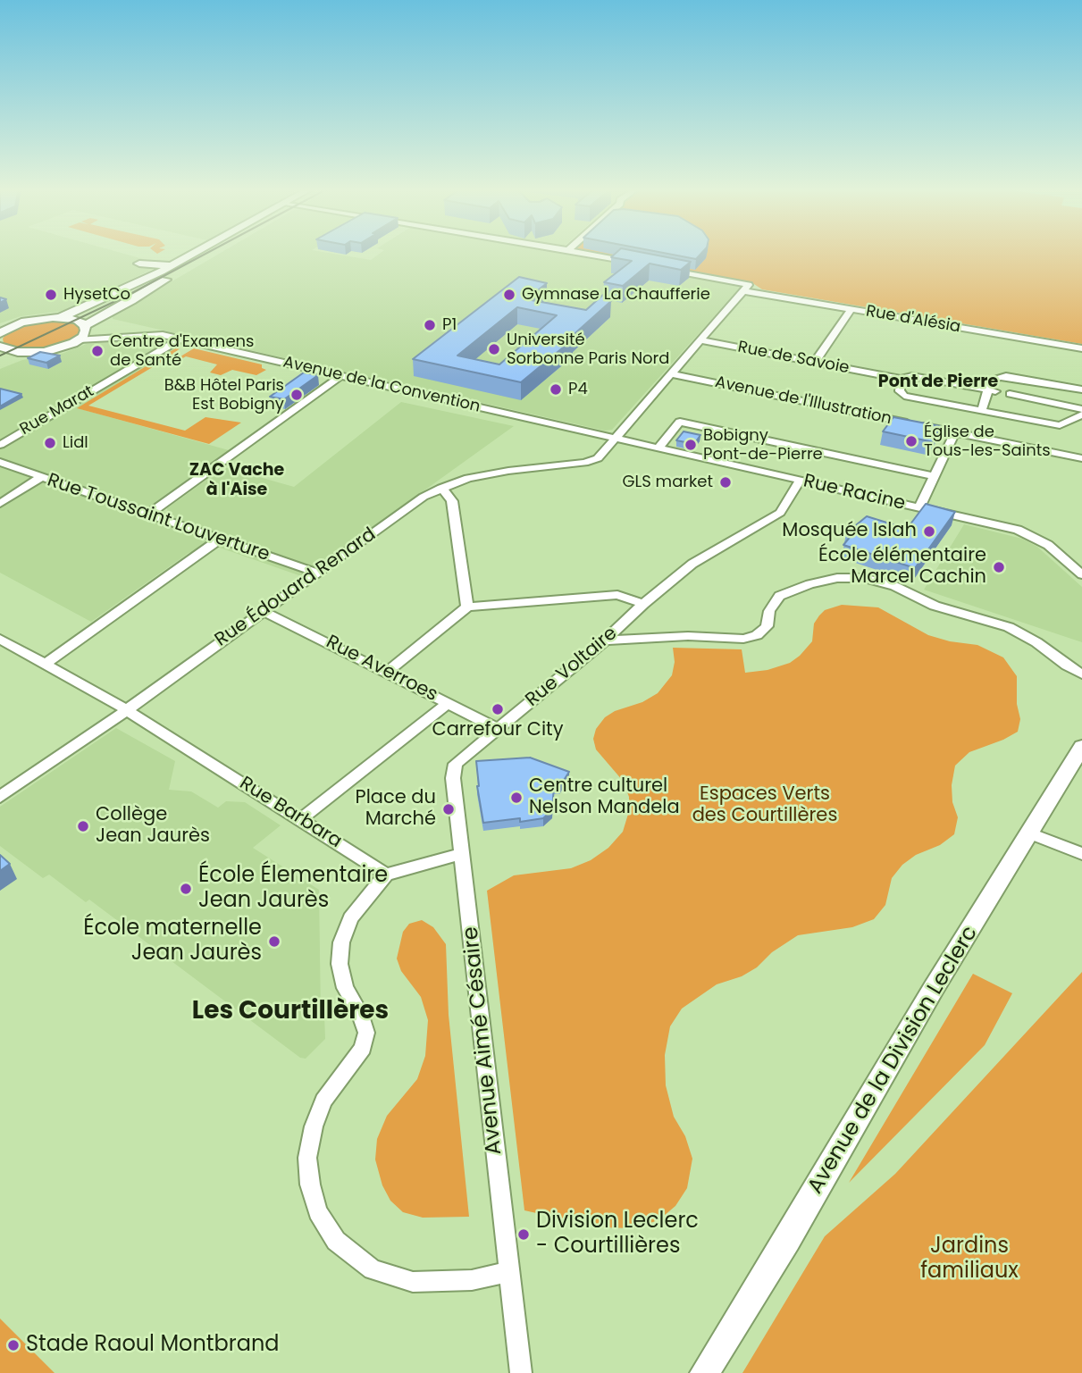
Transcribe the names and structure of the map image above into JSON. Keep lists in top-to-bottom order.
{
  "streets": {
    "main road": ["Avenue de la Division Leclerc"],
    "street": [
      "Rue d'Alésia",
      "Rue de Savoie",
      "Avenue de la Convention",
      "Avenue de l'Illustration",
      "Rue Marat",
      "Rue Racine",
      "Rue Toussaint Louverture",
      "Rue Édouard Renard",
      "Rue Voltaire",
      "Rue Averroes",
      "Rue Barbara",
      "Avenue Aimé Césaire"
    ]
  },
  "crossings": [
    ["Rue d'Alésia", "Rue Édouard Renard"],
    ["Rue de Savoie", "Rue Édouard Renard"],
    ["Avenue de la Convention", "Rue Marat"],
    ["Avenue de la Convention", "Rue Racine"],
    ["Avenue de la Convention", "Rue Édouard Renard"],
    ["Avenue de l'Illustration", "Rue Édouard Renard"],
    ["Rue Racine", "Rue Édouard Renard"],
    ["Rue Racine", "Rue Voltaire"],
    ["Rue Toussaint Louverture", "Rue Édouard Renard"],
    ["Rue Édouard Renard", "Rue Averroes"],
    ["Rue Édouard Renard", "Rue Barbara"],
    ["Rue Voltaire", "Rue Averroes"],
    ["Rue Voltaire", "Avenue Aimé Césaire"],
    ["Rue Averroes", "Avenue Aimé Césaire"]
  ],
  "districts": ["Pont de Pierre", "ZAC Vache à l'Aise", "Les Courtillères"],
  "parks": ["Espaces Verts des Courtillères", "Jardins familiaux"],
  "places": [
    "HysetCo",
    "Gymnase La Chaufferie",
    "P1",
    "Université Sorbonne Paris Nord",
    "Centre d'Examens de Santé",
    "P4",
    "B&B Hôtel Paris Est Bobigny",
    "Église de Tous-les-Saints",
    "Lidl",
    "Bobigny Pont-de-Pierre",
    "GLS market",
    "Mosquée Islah",
    "École élémentaire Marcel Cachin",
    "Carrefour City",
    "Centre culturel Nelson Mandela",
    "Place du Marché",
    "Collège Jean Jaurès",
    "École Élementaire Jean Jaurès",
    "École maternelle Jean Jaurès",
    "Division Leclerc - Courtillières",
    "Stade Raoul Montbrand"
  ]
}
